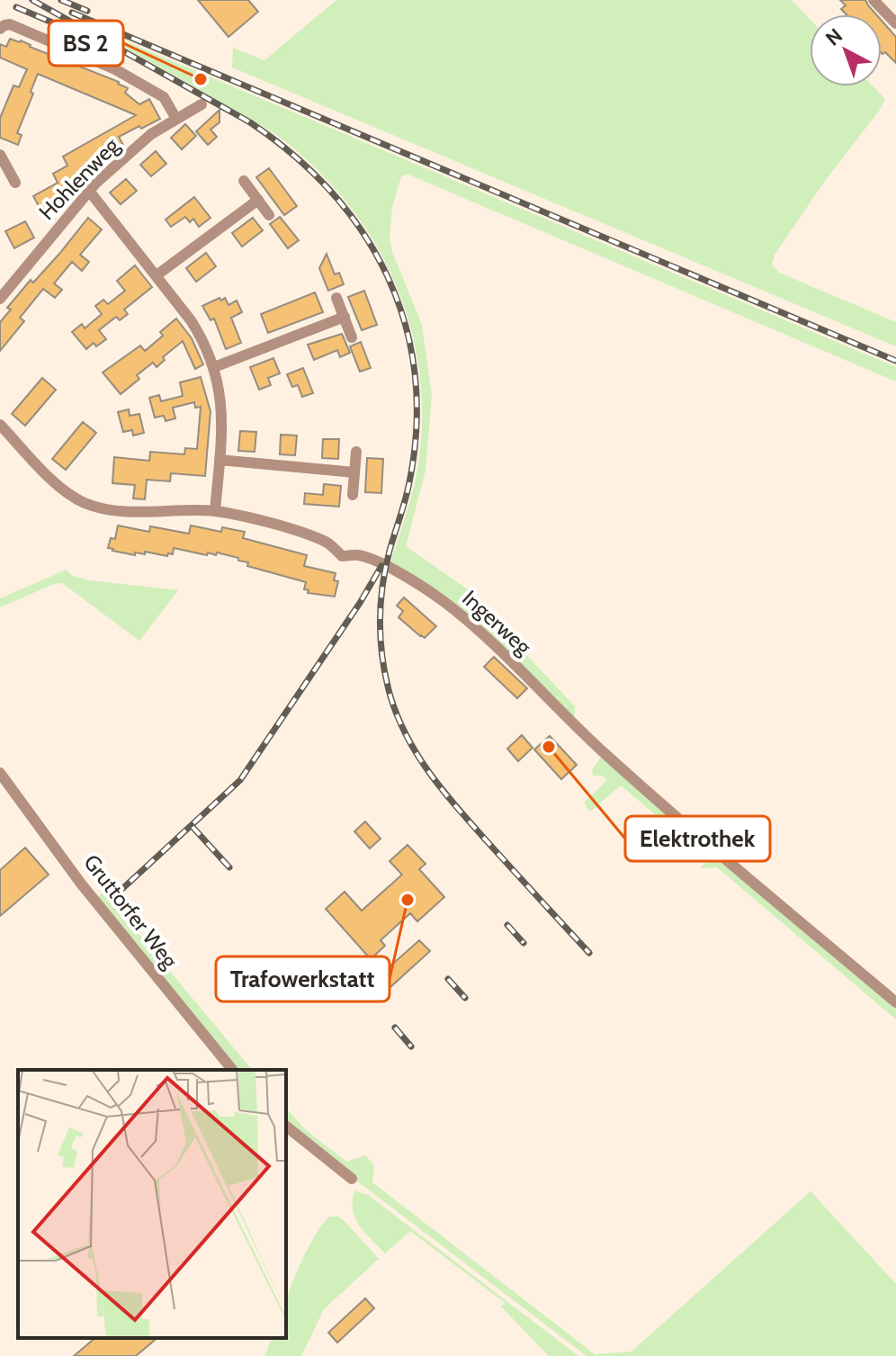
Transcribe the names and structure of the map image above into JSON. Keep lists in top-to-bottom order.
{
  "streets": {
    "street": ["Hohlenweg", "Ingerweg", "Gruttorfer Weg"]
  },
  "places": ["BS 2", "Elektrothek", "Trafowerkstatt"],
  "north": "top left"
}
